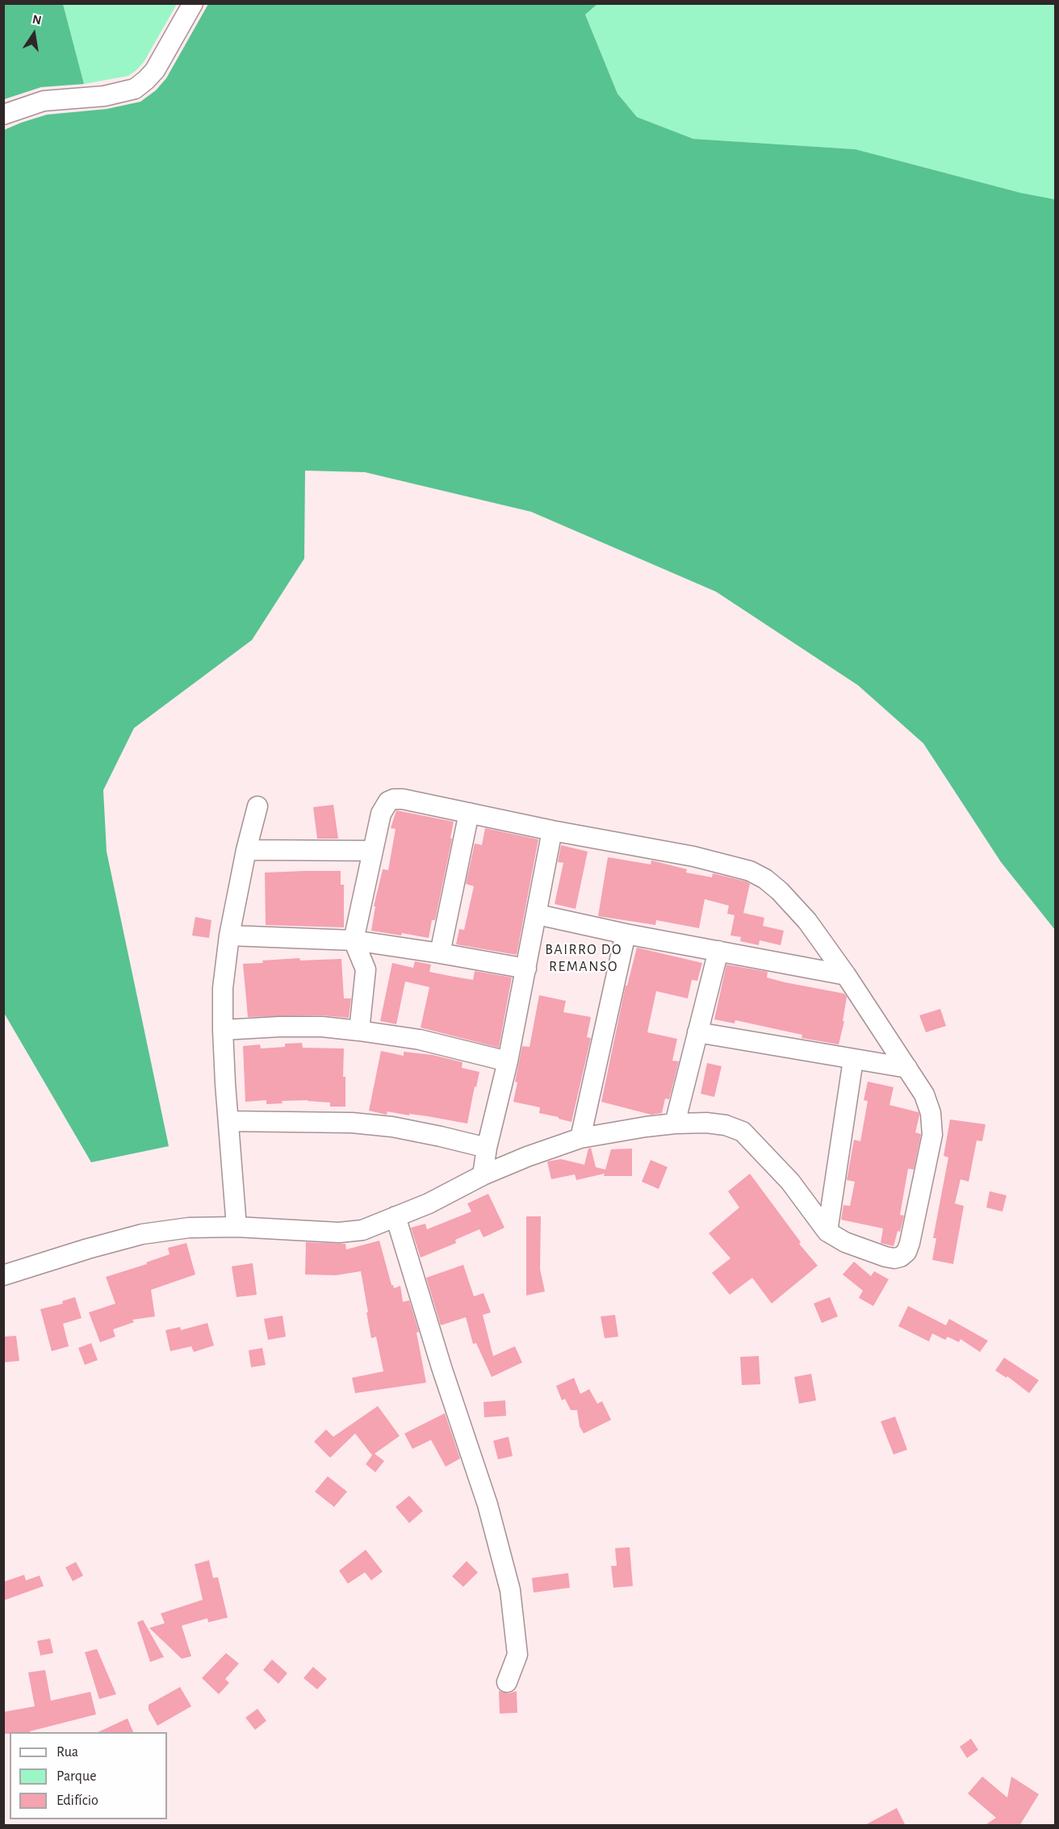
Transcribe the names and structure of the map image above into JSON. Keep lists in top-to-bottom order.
{
  "districts": ["BAIRRO DO REMANSO"],
  "legend": ["Rua", "Parque", "Edifício"],
  "north": "top"
}
